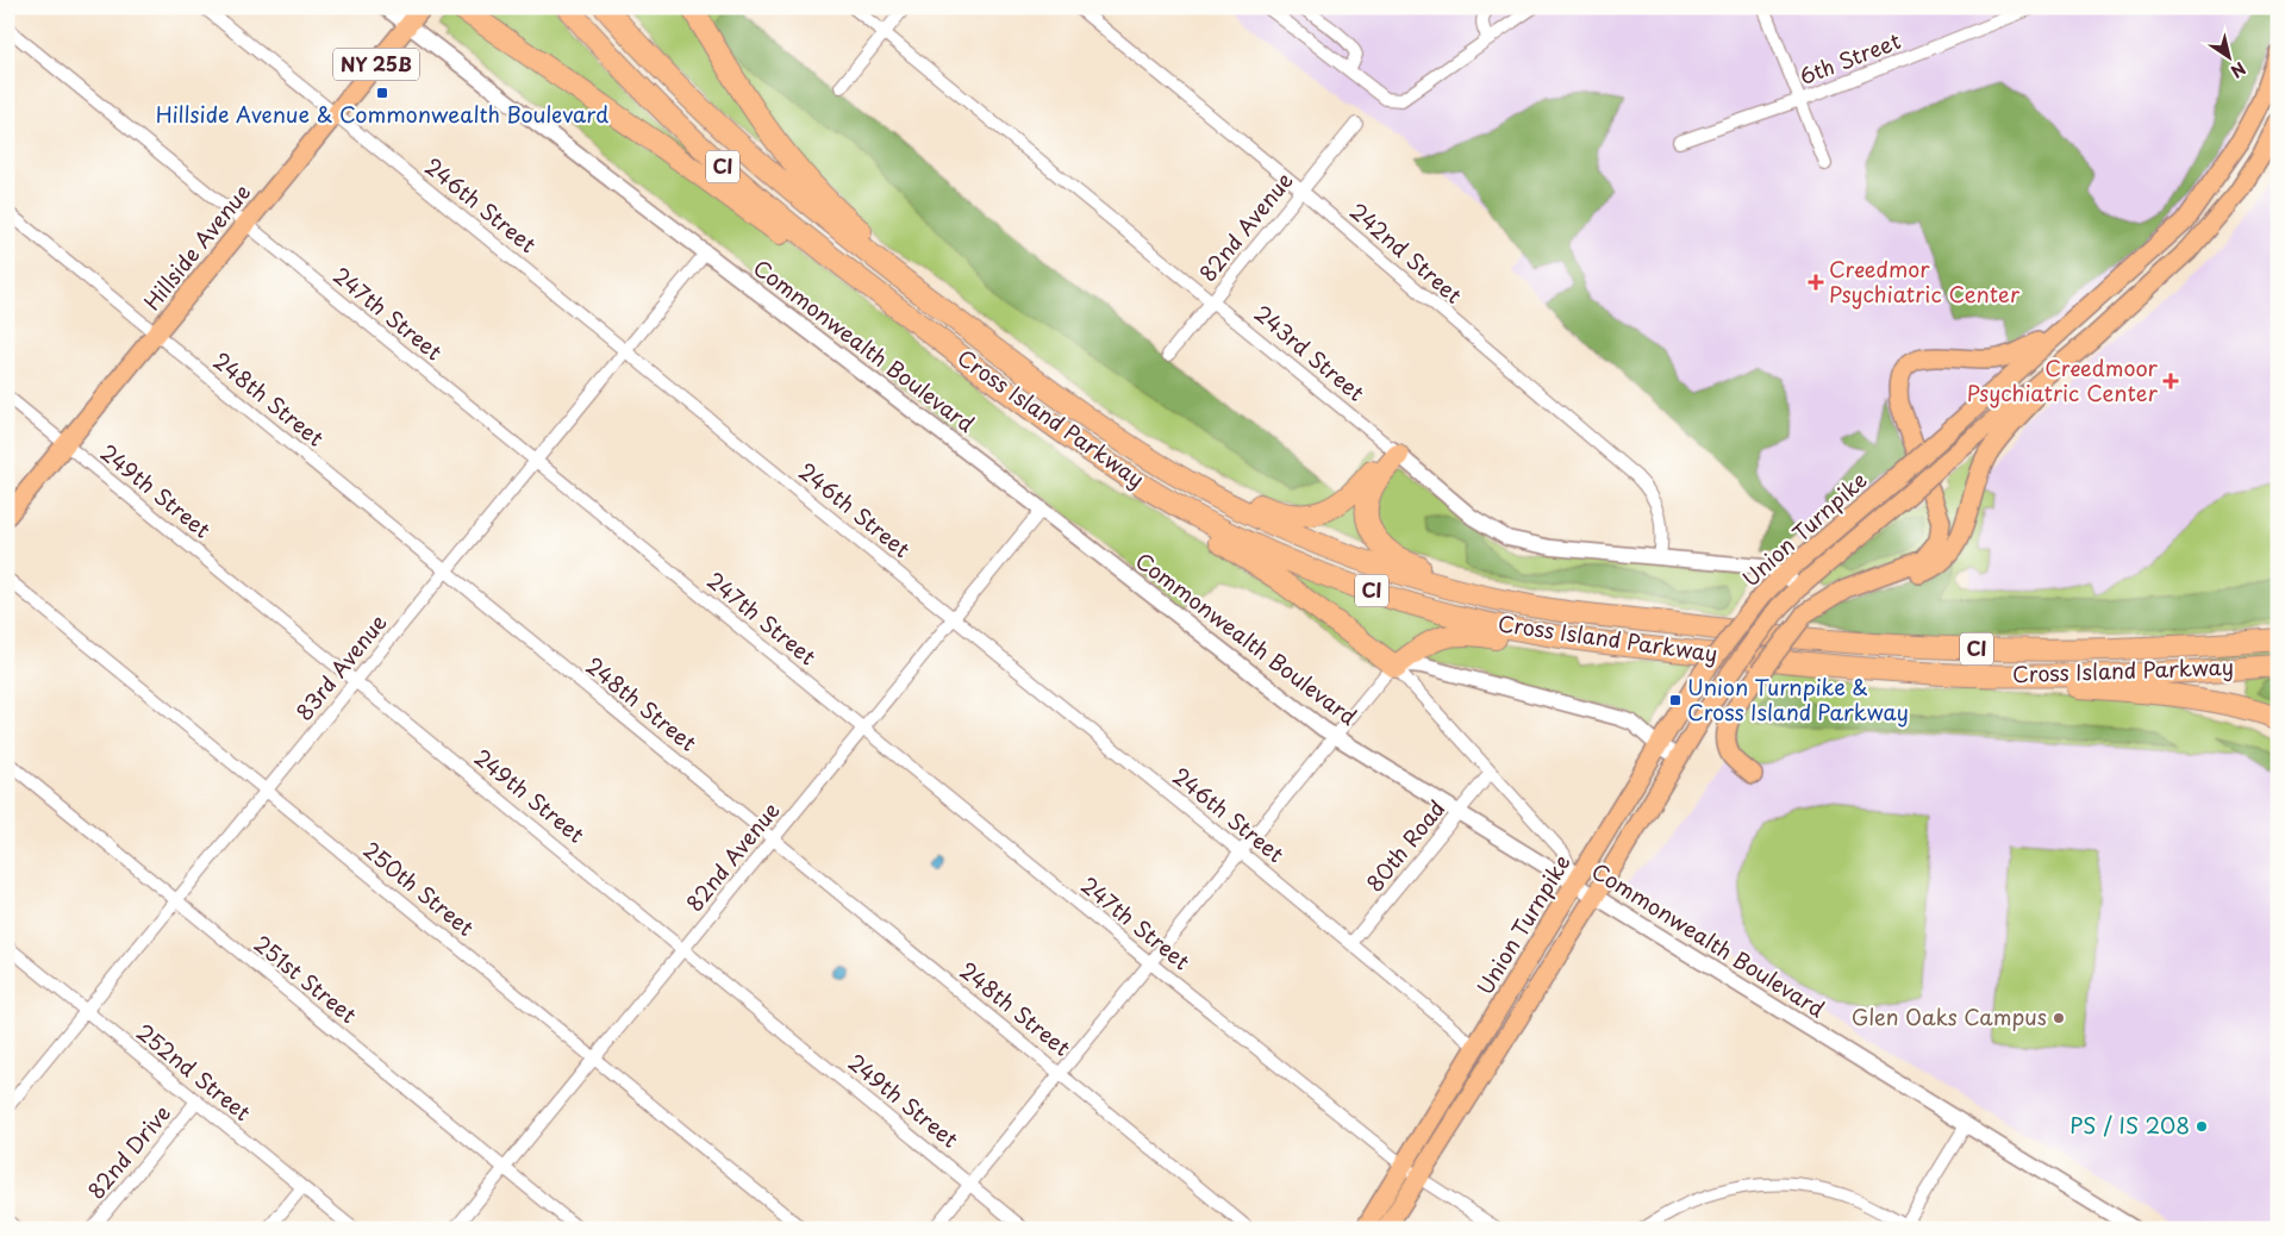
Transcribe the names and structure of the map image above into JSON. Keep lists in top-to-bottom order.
{
  "streets": {
    "highway": ["CI", "Cross Island Parkway"],
    "main road": ["NY 25B", "Hillside Avenue", "Union Turnpike"],
    "street": [
      "6th Street",
      "246th Street",
      "82nd Avenue",
      "242nd Street",
      "247th Street",
      "Commonwealth Boulevard",
      "243rd Street",
      "248th Street",
      "249th Street",
      "83rd Avenue",
      "80th Road",
      "250th Street",
      "251st Street",
      "252nd Street",
      "82nd Drive"
    ]
  },
  "crossings": [
    ["246th Street", "82nd Avenue"],
    ["246th Street", "Hillside Avenue"],
    ["246th Street", "Union Turnpike"],
    ["246th Street", "83rd Avenue"],
    ["246th Street", "80th Road"],
    ["82nd Avenue", "242nd Street"],
    ["82nd Avenue", "247th Street"],
    ["82nd Avenue", "Commonwealth Boulevard"],
    ["82nd Avenue", "243rd Street"],
    ["82nd Avenue", "248th Street"],
    ["82nd Avenue", "249th Street"],
    ["82nd Avenue", "250th Street"],
    ["82nd Avenue", "251st Street"],
    ["Hillside Avenue", "247th Street"],
    ["Hillside Avenue", "Commonwealth Boulevard"],
    ["Hillside Avenue", "248th Street"],
    ["Hillside Avenue", "249th Street"],
    ["242nd Street", "243rd Street"],
    ["247th Street", "Union Turnpike"],
    ["247th Street", "83rd Avenue"],
    ["Commonwealth Boulevard", "Union Turnpike"],
    ["Commonwealth Boulevard", "83rd Avenue"],
    ["Commonwealth Boulevard", "80th Road"],
    ["243rd Street", "Union Turnpike"],
    ["248th Street", "83rd Avenue"],
    ["249th Street", "83rd Avenue"],
    ["83rd Avenue", "250th Street"],
    ["83rd Avenue", "251st Street"],
    ["83rd Avenue", "252nd Street"],
    ["252nd Street", "82nd Drive"]
  ],
  "places": {
    "transit": ["Hillside Avenue & Commonwealth Boulevard", "Union Turnpike & Cross Island Parkway"],
    "health": ["Creedmor Psychiatric Center", "Creedmoor Psychiatric Center"],
    "other": ["Glen Oaks Campus", "PS / IS 208"]
  },
  "north": "bottom right"
}
